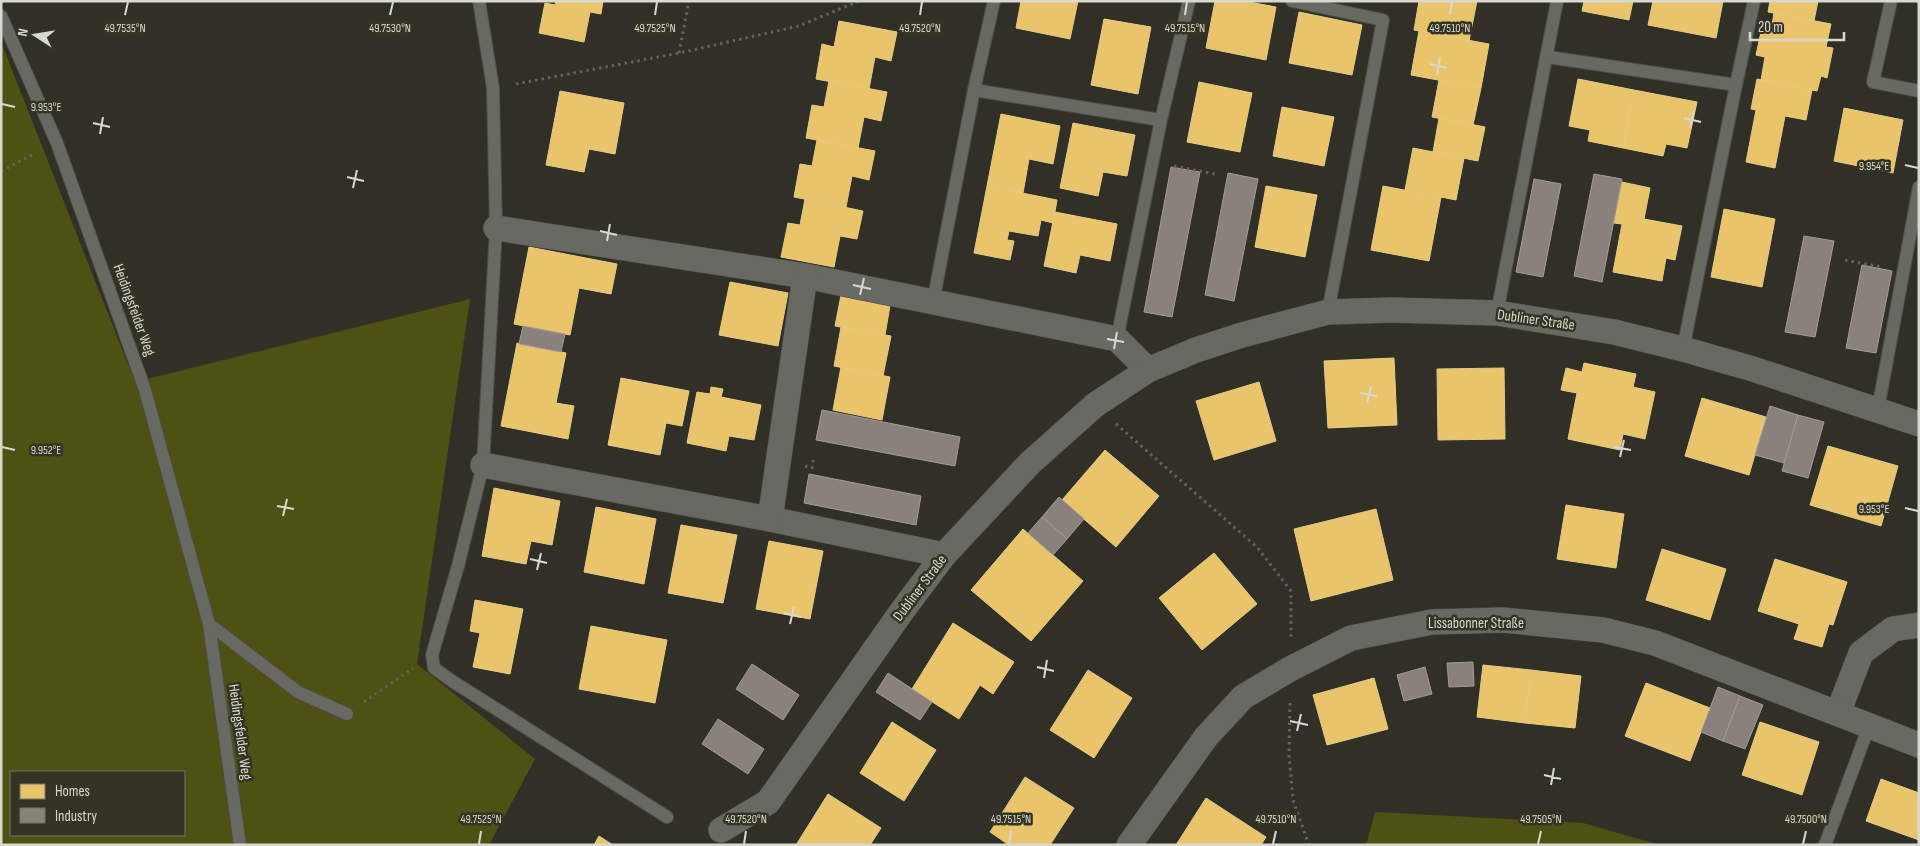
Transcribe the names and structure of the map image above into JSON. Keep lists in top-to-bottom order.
{
  "streets": {
    "street": ["Dubliner Straße", "Lissabonner Straße"],
    "lane": ["Heidingsfelder Weg"]
  },
  "legend": ["Homes", "Industry"],
  "scale_bar": "20 m",
  "north": "left",
  "coordinates": [
    "49.7535°N",
    "49.7530°N",
    "49.7525°N",
    "49.7520°N",
    "49.7515°N",
    "49.7510°N",
    "9.953°E",
    "9.954°E",
    "9.952°E",
    "49.7505°N",
    "49.7500°N"
  ]
}
